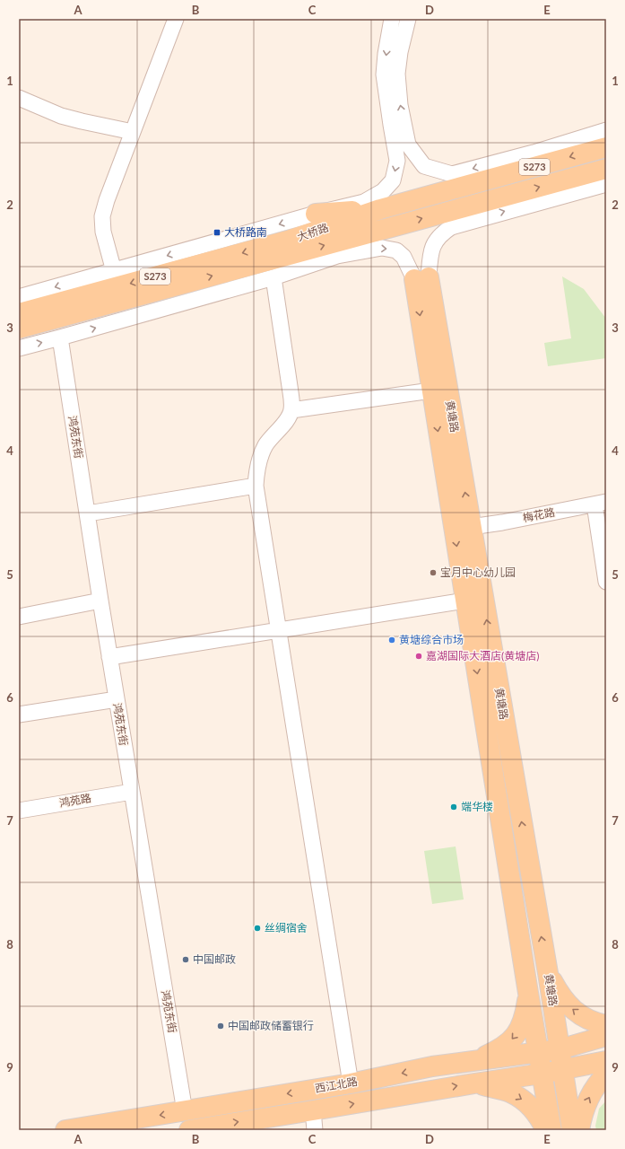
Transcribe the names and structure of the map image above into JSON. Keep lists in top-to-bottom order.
{
  "streets": {
    "main road": [
      "S273",
      "大桥路",
      "黄塘路",
      "西江北路"
    ],
    "street": ["鸿苑东街", "梅花路", "鸿苑路"]
  },
  "crossings": [
    ["黄塘路", "梅花路"],
    ["黄塘路", "西江北路"],
    ["鸿苑东街", "鸿苑路"],
    ["鸿苑东街", "西江北路"]
  ],
  "places": {
    "transit": ["大桥路南"],
    "other": [
      "宝月中心幼儿园",
      "黄塘综合市场",
      "嘉湖国际大酒店(黄塘店)",
      "端华楼",
      "丝绸宿舍",
      "中国邮政",
      "中国邮政储蓄银行"
    ]
  },
  "grid": {
    "columns": [
      "A",
      "B",
      "C",
      "D",
      "E"
    ],
    "rows": [
      "1",
      "2",
      "3",
      "4",
      "5",
      "6",
      "7",
      "8",
      "9"
    ]
  }
}
